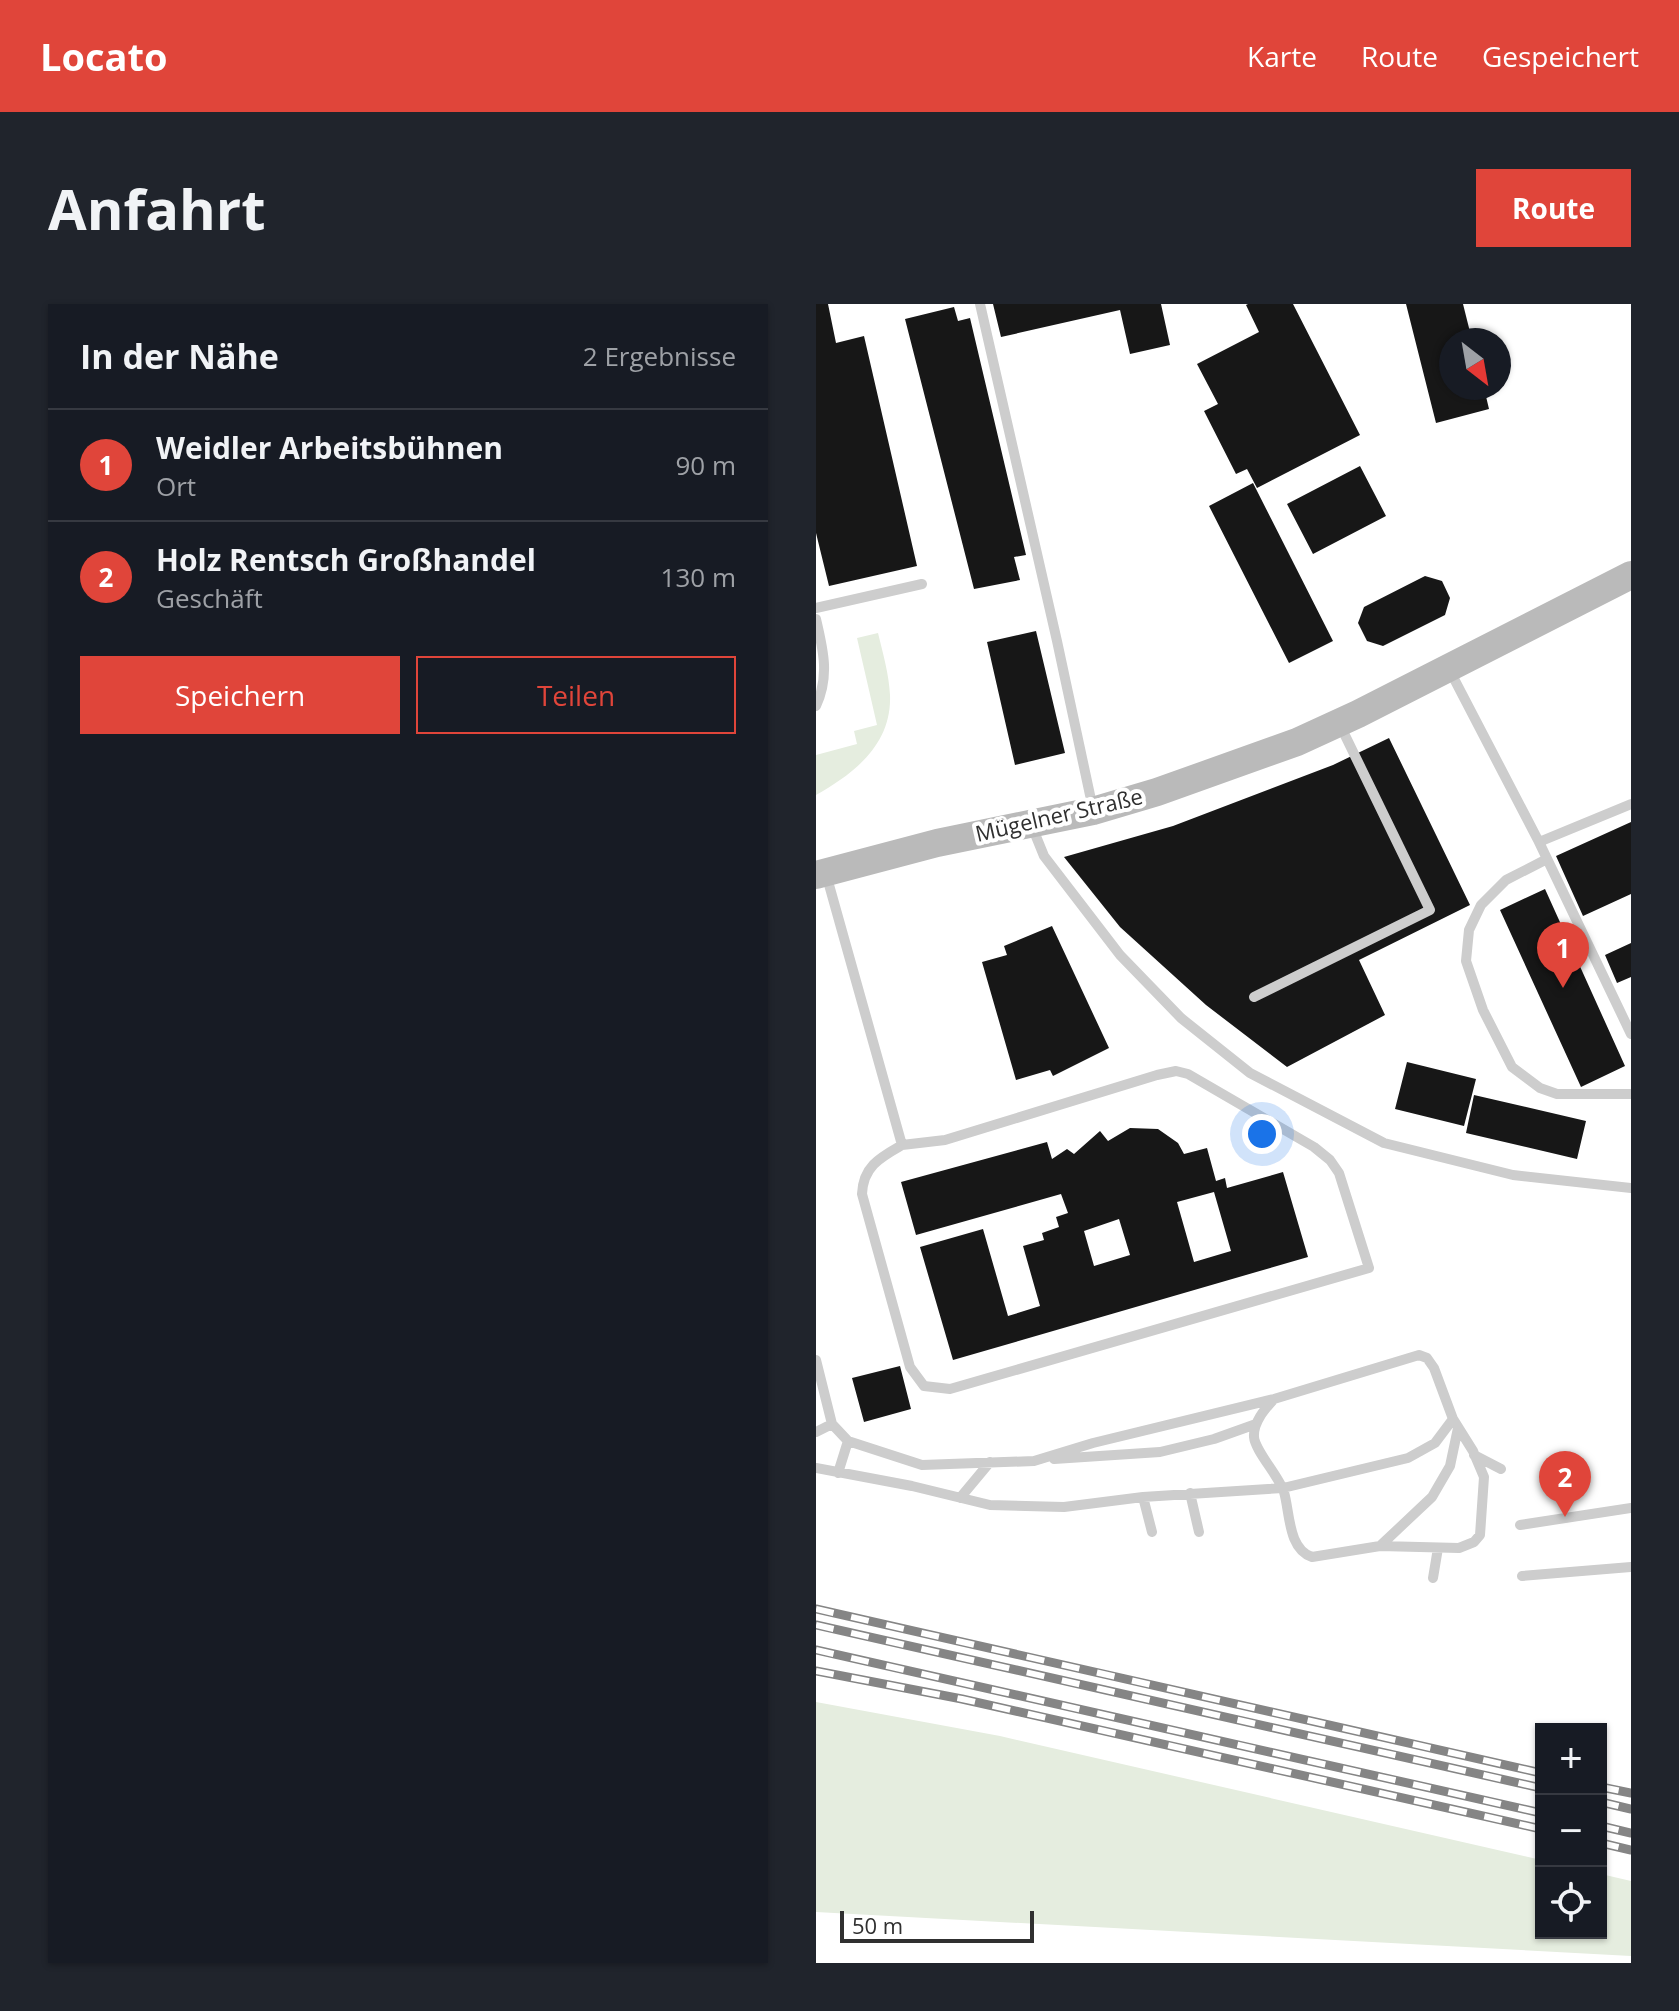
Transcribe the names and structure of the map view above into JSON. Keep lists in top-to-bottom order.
{
  "streets": {
    "street": ["Mügelner Straße"]
  },
  "scale_bar": "50 m",
  "north": "bottom right",
  "page": {
    "header": "Locato",
    "nav": ["Karte", "Route", "Gespeichert"],
    "buttons": [
      "Route",
      ["Speichern", "Teilen"]
    ],
    "title": "Anfahrt",
    "heading": ["In der Nähe", "2 Ergebnisse"],
    "list": [
      {
        "mark": "1",
        "name": "Weidler Arbeitsbühnen",
        "note": "Ort",
        "value": "90 m"
      },
      {
        "mark": "2",
        "name": "Holz Rentsch Großhandel",
        "note": "Geschäft",
        "value": "130 m"
      }
    ],
    "pins": ["1", "2"],
    "map_buttons": ["+", "−"],
    "scale": "50 m"
  }
}
